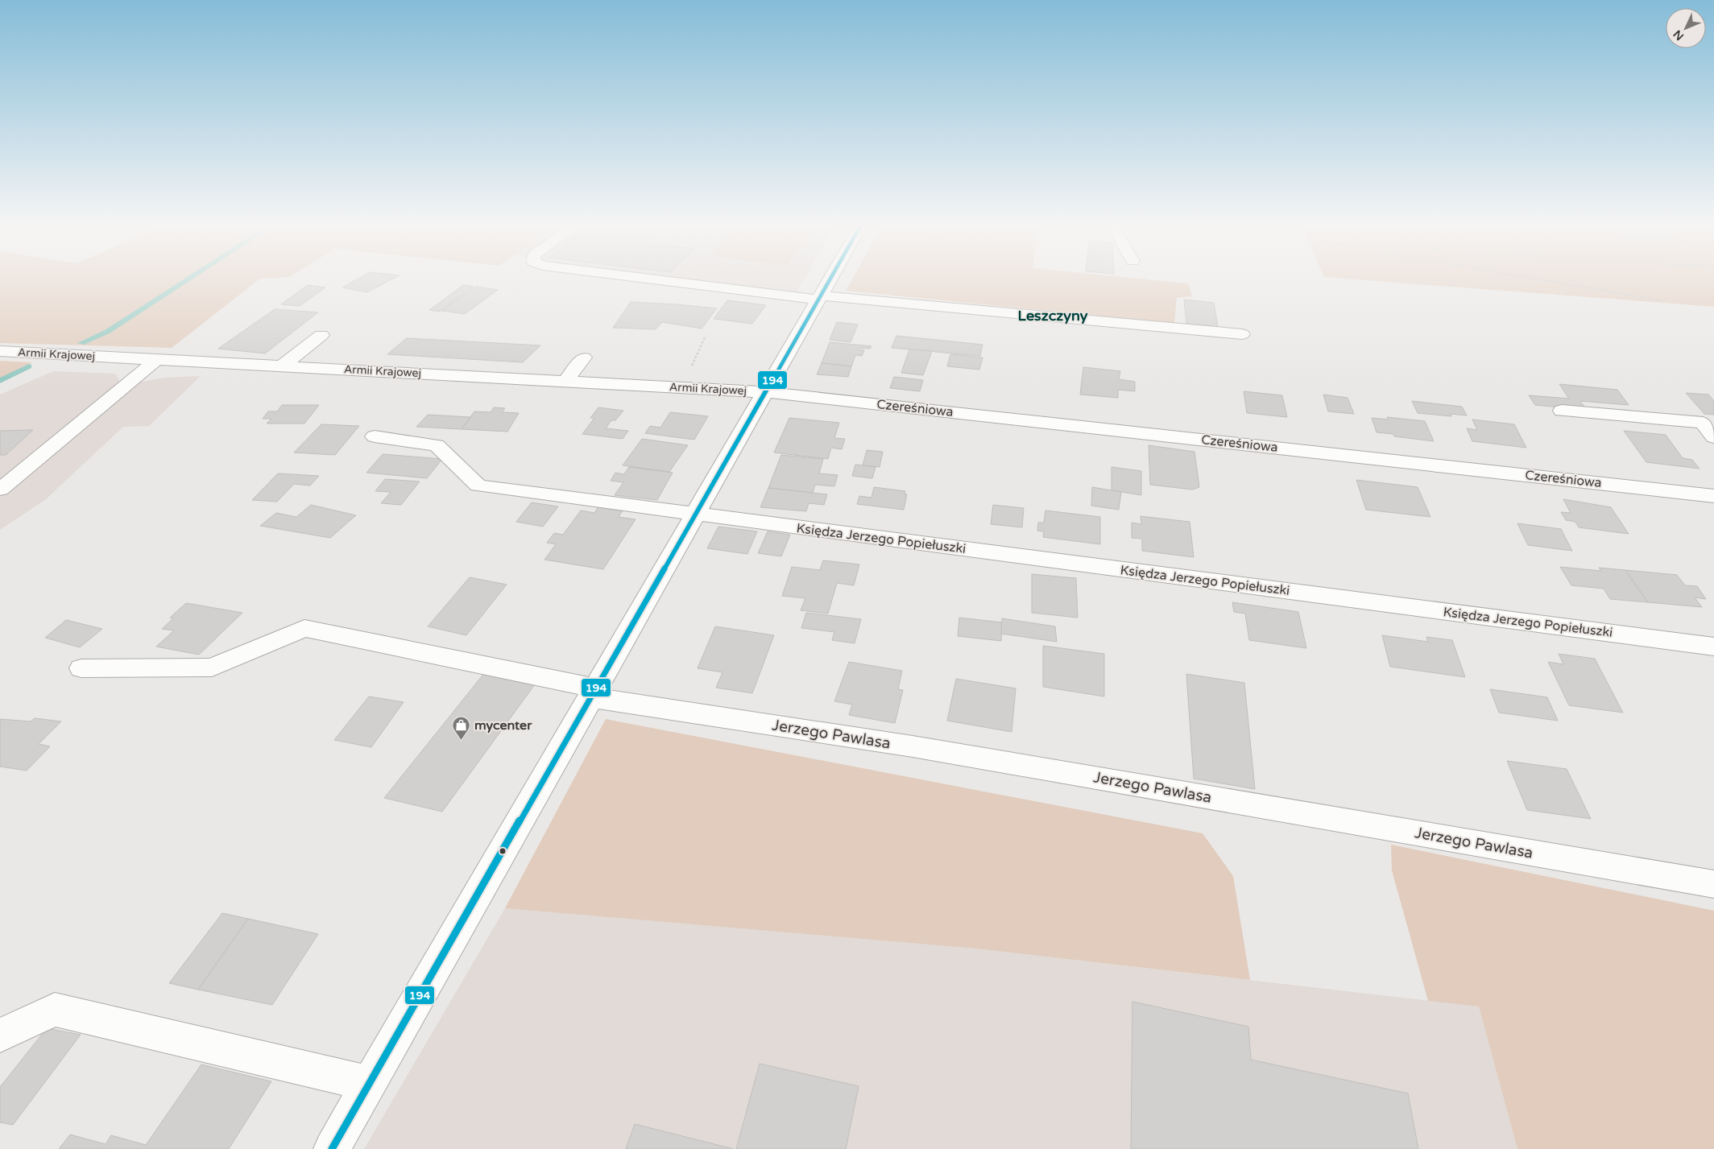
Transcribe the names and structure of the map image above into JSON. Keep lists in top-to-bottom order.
{
  "streets": {
    "street": [
      "Armii Krajowej",
      "Czereśniowa",
      "Księdza Jerzego Popiełuszki",
      "Jerzego Pawlasa"
    ]
  },
  "crossings": [
    ["Armii Krajowej", "Czereśniowa"]
  ],
  "districts": ["Leszczyny"],
  "places": {
    "shop": ["mycenter"]
  },
  "lines": ["transit line 194"],
  "north": "bottom left"
}
